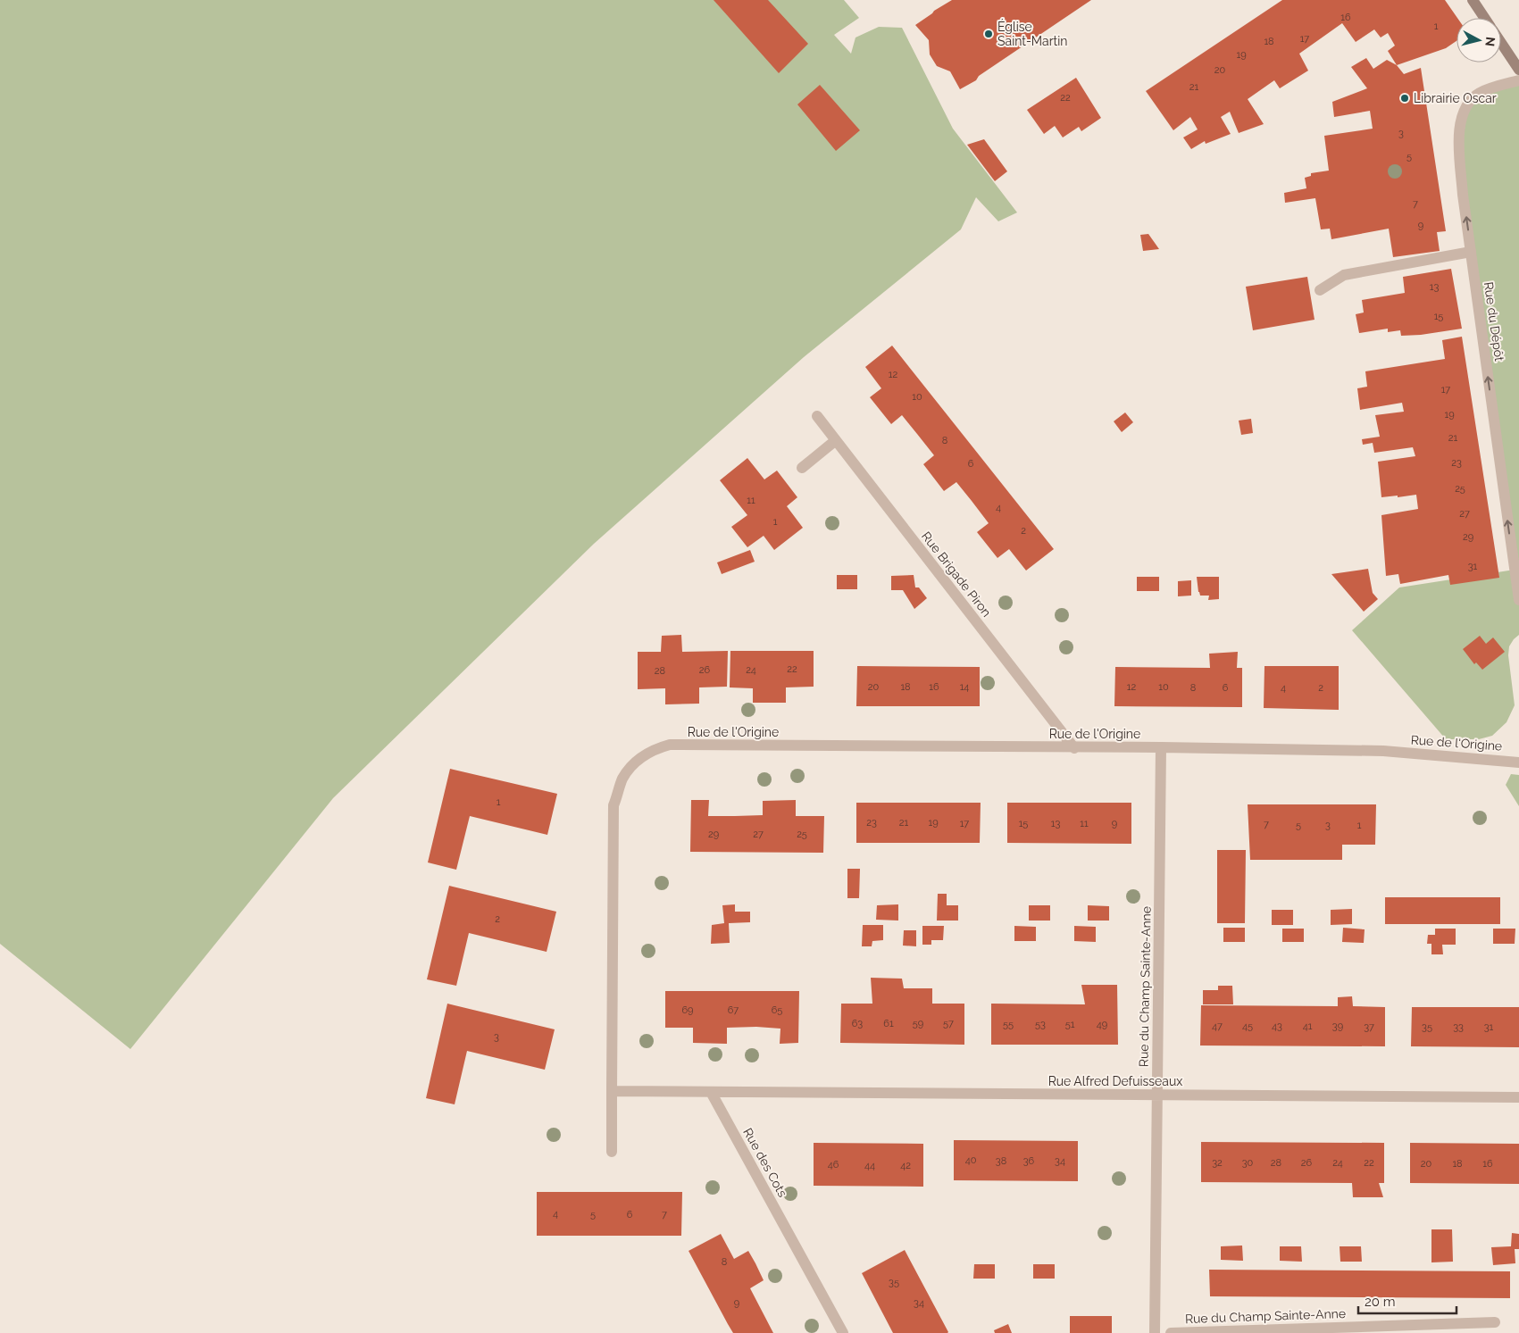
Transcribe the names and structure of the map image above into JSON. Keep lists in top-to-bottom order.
{
  "streets": {
    "street": [
      "Rue du Dépôt",
      "Rue Brigade Piron",
      "Rue de l'Origine",
      "Rue du Champ Sainte-Anne",
      "Rue Alfred Defuisseaux",
      "Rue des Cots"
    ]
  },
  "crossings": [
    ["Rue Brigade Piron", "Rue de l'Origine"],
    ["Rue de l'Origine", "Rue du Champ Sainte-Anne"],
    ["Rue du Champ Sainte-Anne", "Rue Alfred Defuisseaux"],
    ["Rue Alfred Defuisseaux", "Rue des Cots"]
  ],
  "one_way": ["Rue du Dépôt"],
  "places": ["Église Saint-Martin", "Librairie Oscar"],
  "house_numbers": [
    "16",
    "1",
    "17",
    "18",
    "19",
    "20",
    "21",
    "22",
    "3",
    "5",
    "7",
    "9",
    "13",
    "15",
    "12",
    "17",
    "10",
    "19",
    "21",
    "8",
    "23",
    "6",
    "25",
    "11",
    "4",
    "27",
    "1",
    "2",
    "29",
    "31",
    "22",
    "26",
    "24",
    "28",
    "20",
    "18",
    "16",
    "14",
    "12",
    "10",
    "8",
    "6",
    "4",
    "2",
    "1",
    "23",
    "21",
    "19",
    "17",
    "15",
    "13",
    "11",
    "9",
    "7",
    "5",
    "3",
    "1",
    "29",
    "27",
    "25",
    "2",
    "69",
    "67",
    "65",
    "63",
    "61",
    "59",
    "57",
    "55",
    "53",
    "51",
    "49",
    "47",
    "45",
    "43",
    "41",
    "39",
    "37",
    "35",
    "33",
    "31",
    "3",
    "40",
    "38",
    "36",
    "34",
    "32",
    "30",
    "28",
    "26",
    "24",
    "22",
    "20",
    "18",
    "16",
    "46",
    "44",
    "42",
    "4",
    "5",
    "6",
    "7",
    "8",
    "35",
    "9",
    "34"
  ],
  "scale_bar": "20 m",
  "north": "right"
}
